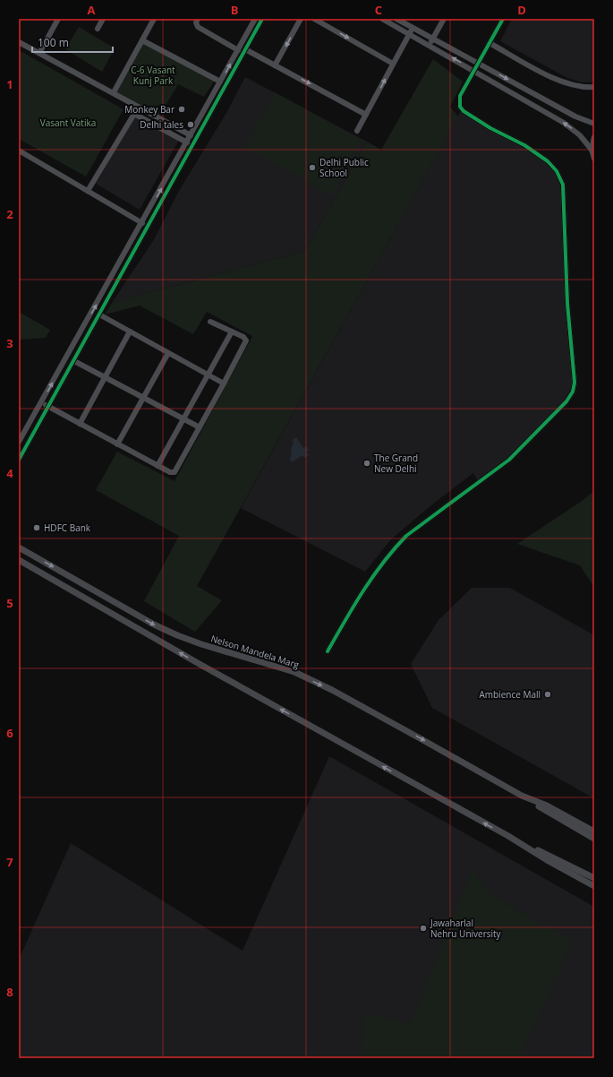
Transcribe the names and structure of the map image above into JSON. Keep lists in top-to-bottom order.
{
  "streets": {
    "main road": ["Nelson Mandela Marg"]
  },
  "parks": ["C-6 Vasant Kunj Park", "Vasant Vatika"],
  "places": [
    "Monkey Bar",
    "Delhi tales",
    "Delhi Public School",
    "The Grand New Delhi",
    "HDFC Bank",
    "Ambience Mall",
    "Jawaharlal Nehru University"
  ],
  "scale_bar": "100 m",
  "grid": {
    "columns": [
      "A",
      "B",
      "C",
      "D"
    ],
    "rows": [
      "1",
      "2",
      "3",
      "4",
      "5",
      "6",
      "7",
      "8"
    ]
  }
}
